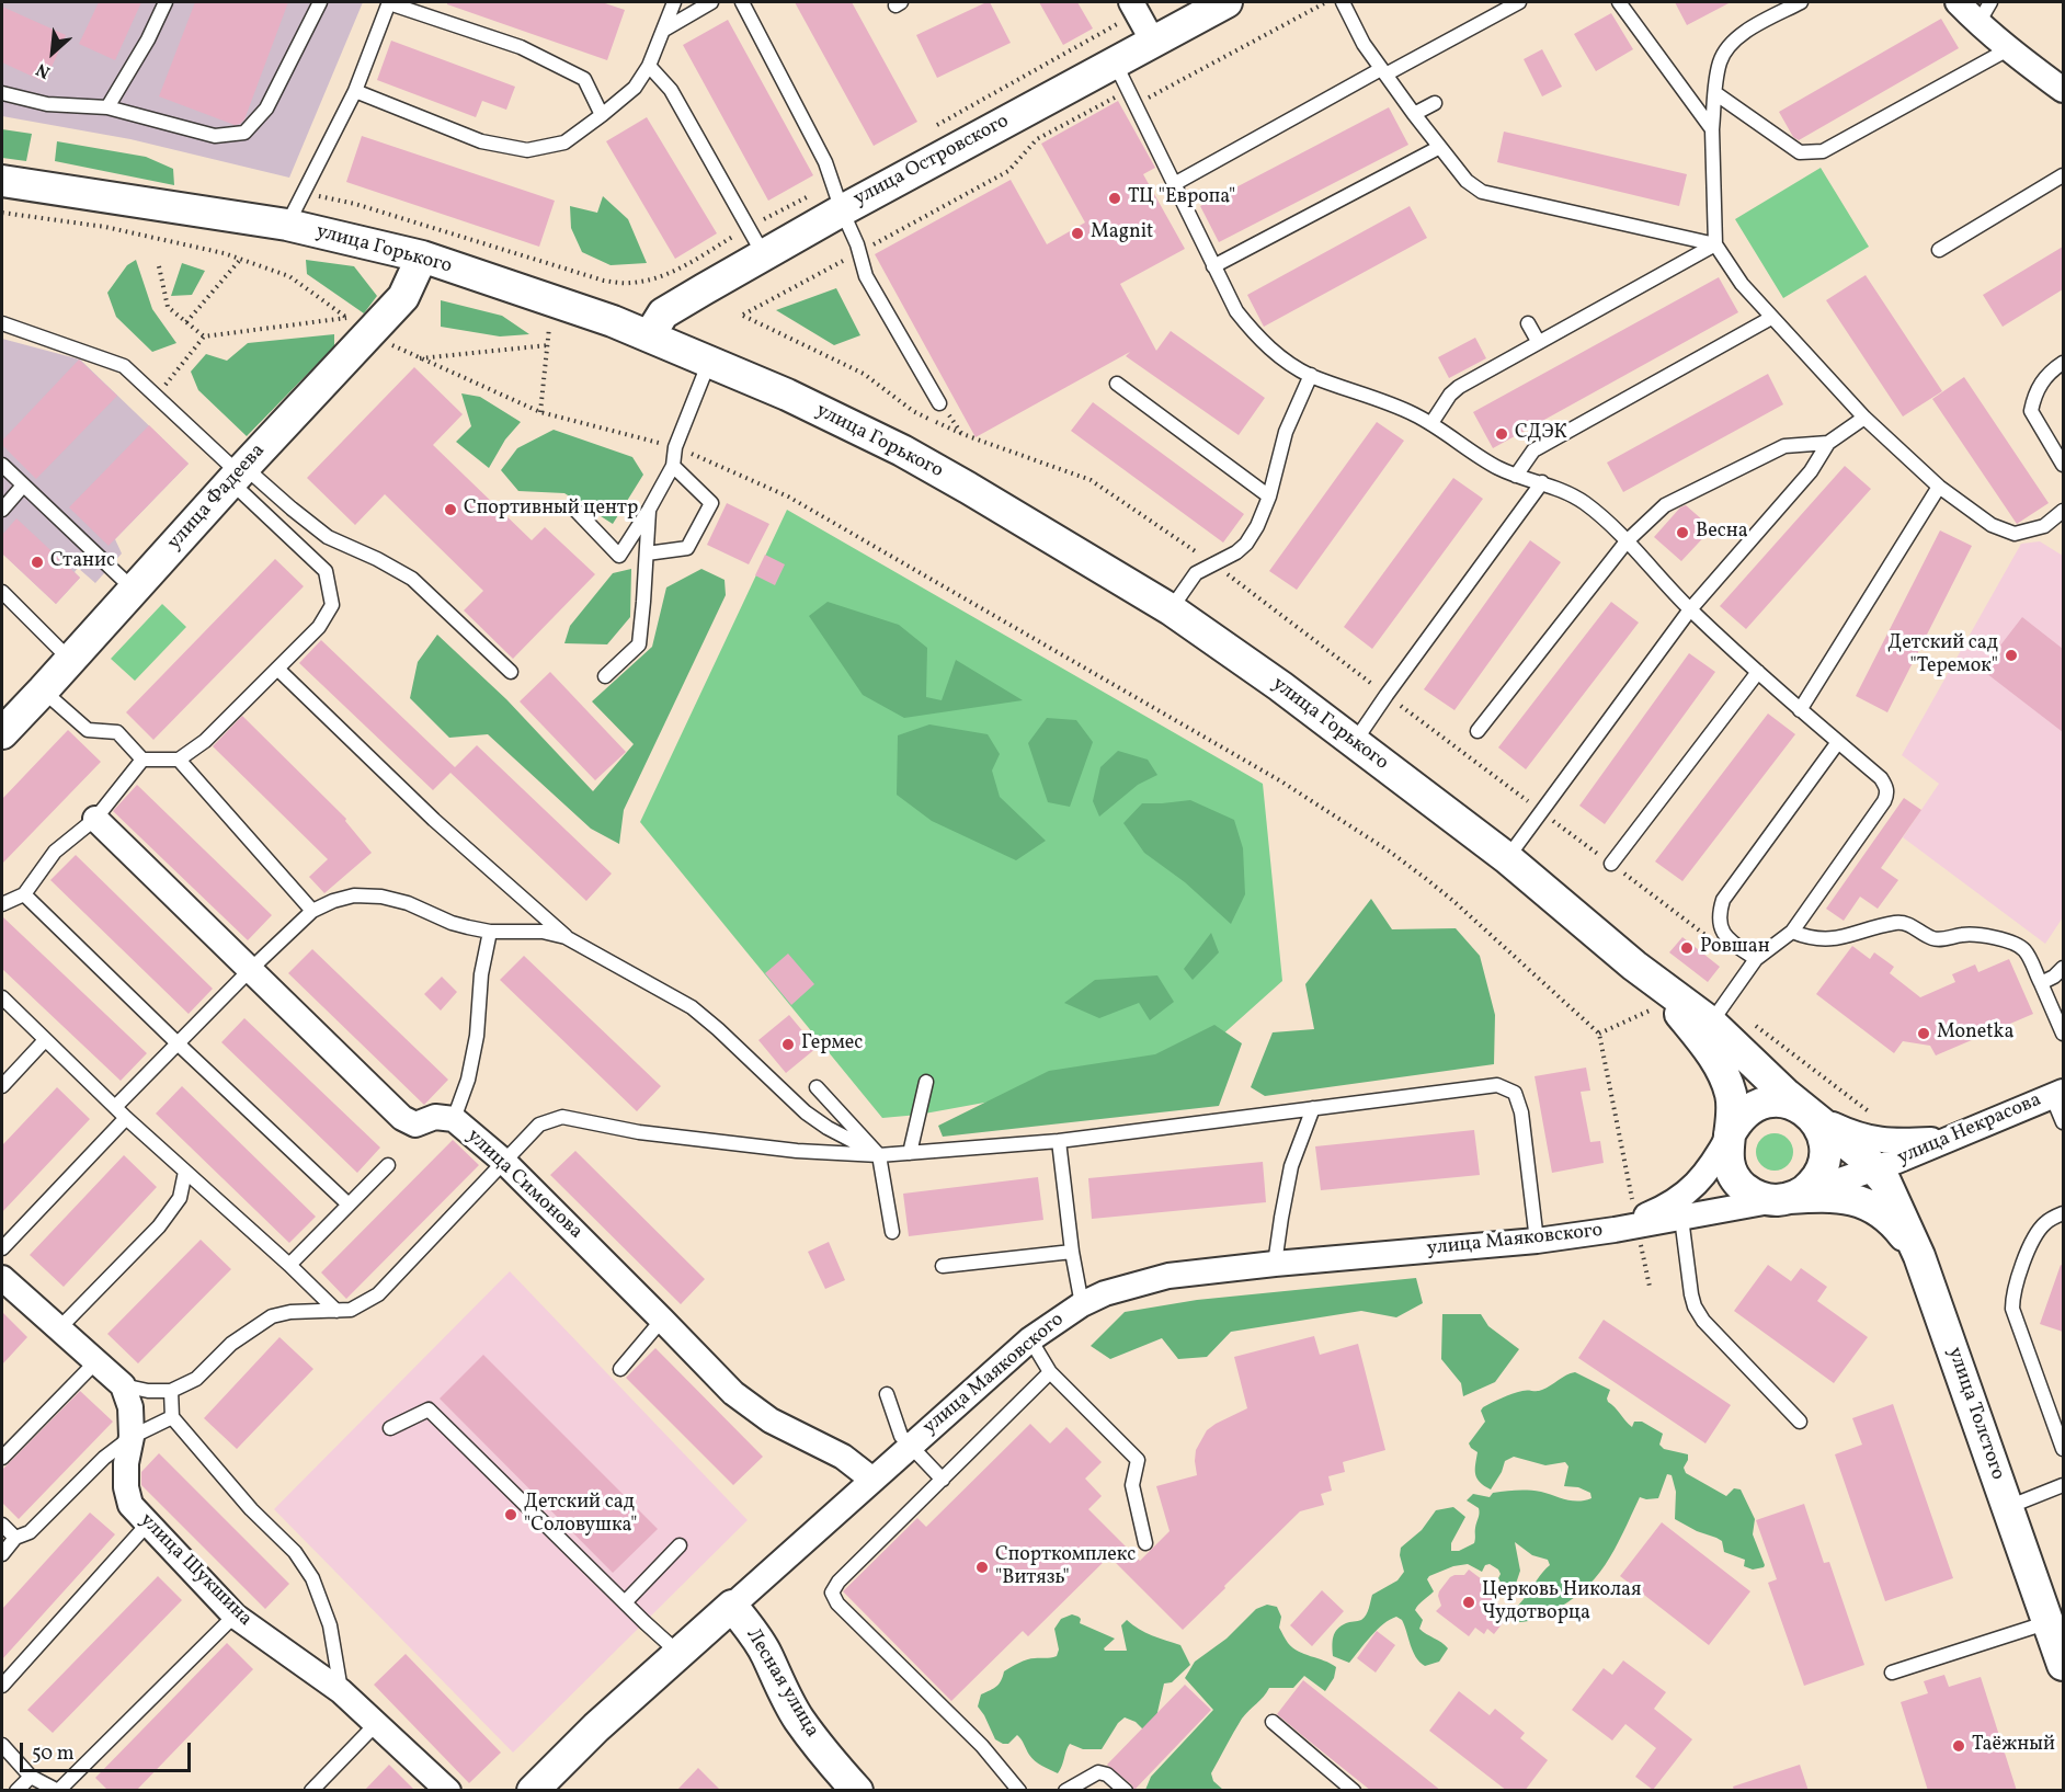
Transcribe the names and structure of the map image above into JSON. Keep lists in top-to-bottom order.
{
  "streets": {
    "street": [
      "улица Островского",
      "улица Горького",
      "улица Фадеева",
      "улица Некрасова",
      "улица Симонова",
      "улица Маяковского",
      "улица Толстого",
      "улица Шукшина",
      "Лесная улица"
    ]
  },
  "crossings": [
    ["улица Островского", "улица Горького"],
    ["улица Горького", "улица Фадеева"],
    ["улица Горького", "улица Некрасова"],
    ["улица Горького", "улица Маяковского"],
    ["улица Горького", "улица Толстого"],
    ["улица Некрасова", "улица Маяковского"],
    ["улица Некрасова", "улица Толстого"],
    ["улица Симонова", "улица Маяковского"],
    ["улица Маяковского", "улица Толстого"],
    ["улица Маяковского", "Лесная улица"]
  ],
  "places": [
    "ТЦ \"Европа\"",
    "Magnit",
    "СДЭК",
    "Спортивный центр",
    "Весна",
    "Станис",
    "Детский сад \"Теремок\"",
    "Ровшан",
    "Monetka",
    "Гермес",
    "Детский сад \"Соловушка\"",
    "Спорткомплекс \"Витязь\"",
    "Церковь Николая Чудотворца",
    "Таёжный"
  ],
  "scale_bar": "50 m",
  "north": "bottom left"
}
